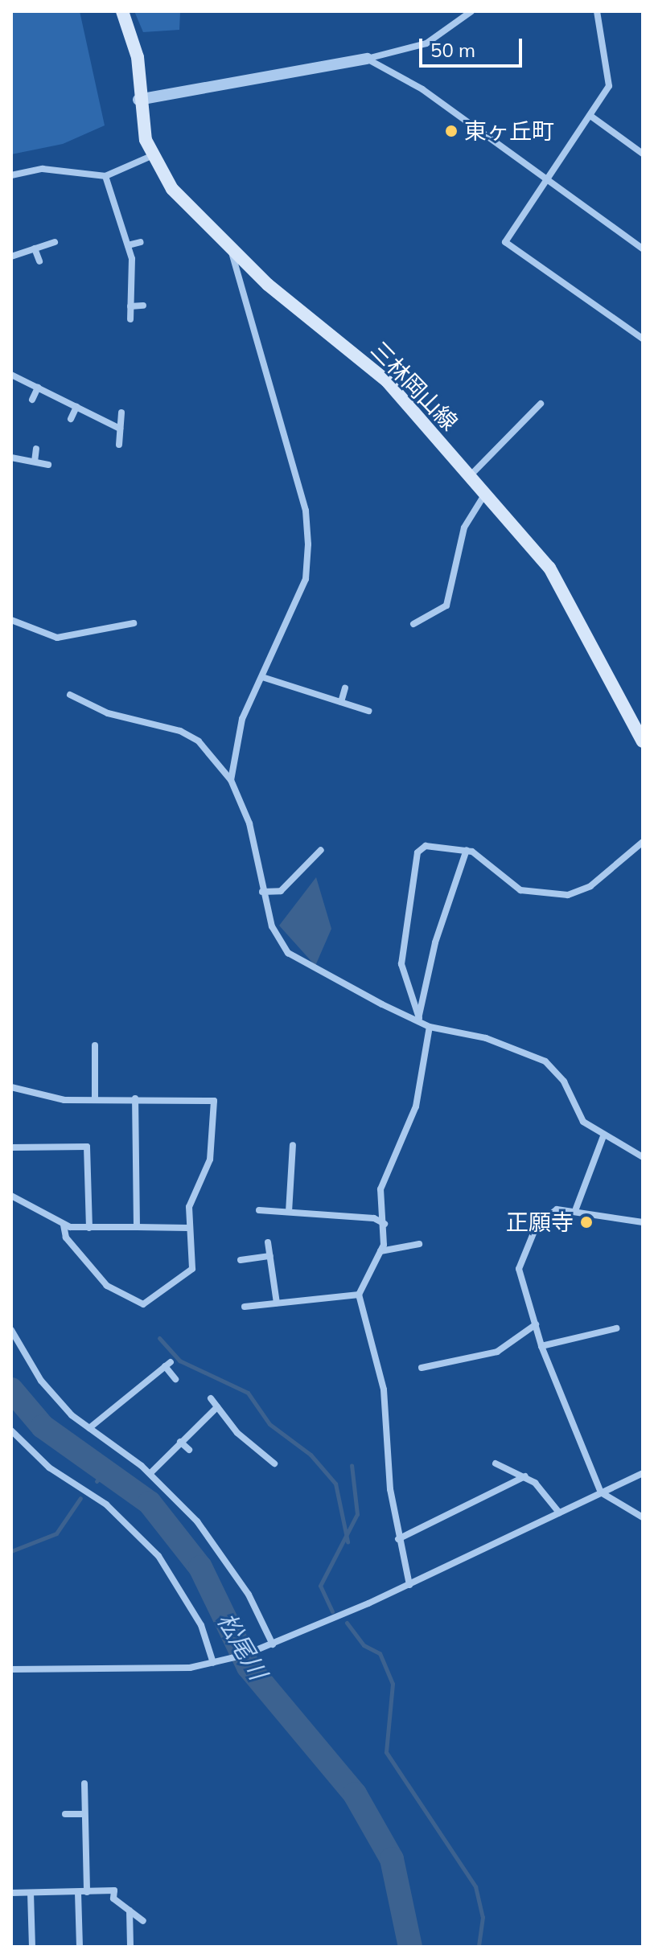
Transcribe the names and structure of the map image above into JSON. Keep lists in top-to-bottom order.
{
  "streets": {
    "main road": ["三林岡山線"]
  },
  "water": ["松尾川"],
  "places": ["東ヶ丘町", "正願寺"],
  "scale_bar": "50 m"
}
